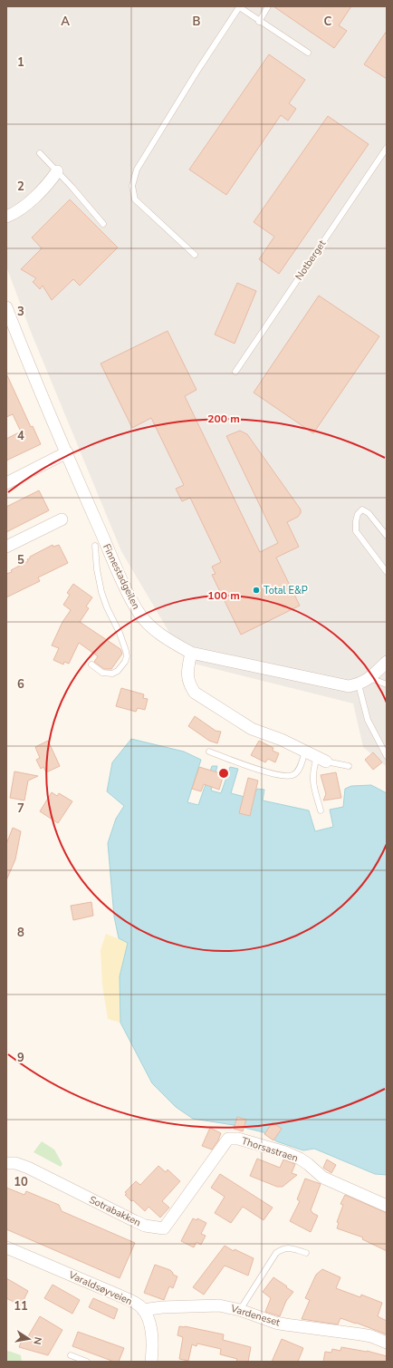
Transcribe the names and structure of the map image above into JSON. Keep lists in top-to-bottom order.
{
  "streets": {
    "street": [
      "Finnestadgeilen",
      "Thorsastraen",
      "Sotrabakken",
      "Varaldsøyveien",
      "Vardeneset"
    ],
    "lane": ["Notberget"]
  },
  "crossings": [
    ["Thorsastraen", "Sotrabakken"],
    ["Varaldsøyveien", "Vardeneset"]
  ],
  "places": ["Total E&P"],
  "north": "right",
  "grid": {
    "columns": ["A", "B", "C"],
    "rows": [
      "1",
      "2",
      "3",
      "4",
      "5",
      "6",
      "7",
      "8",
      "9",
      "10",
      "11"
    ]
  },
  "rings": ["200 m", "100 m"]
}
